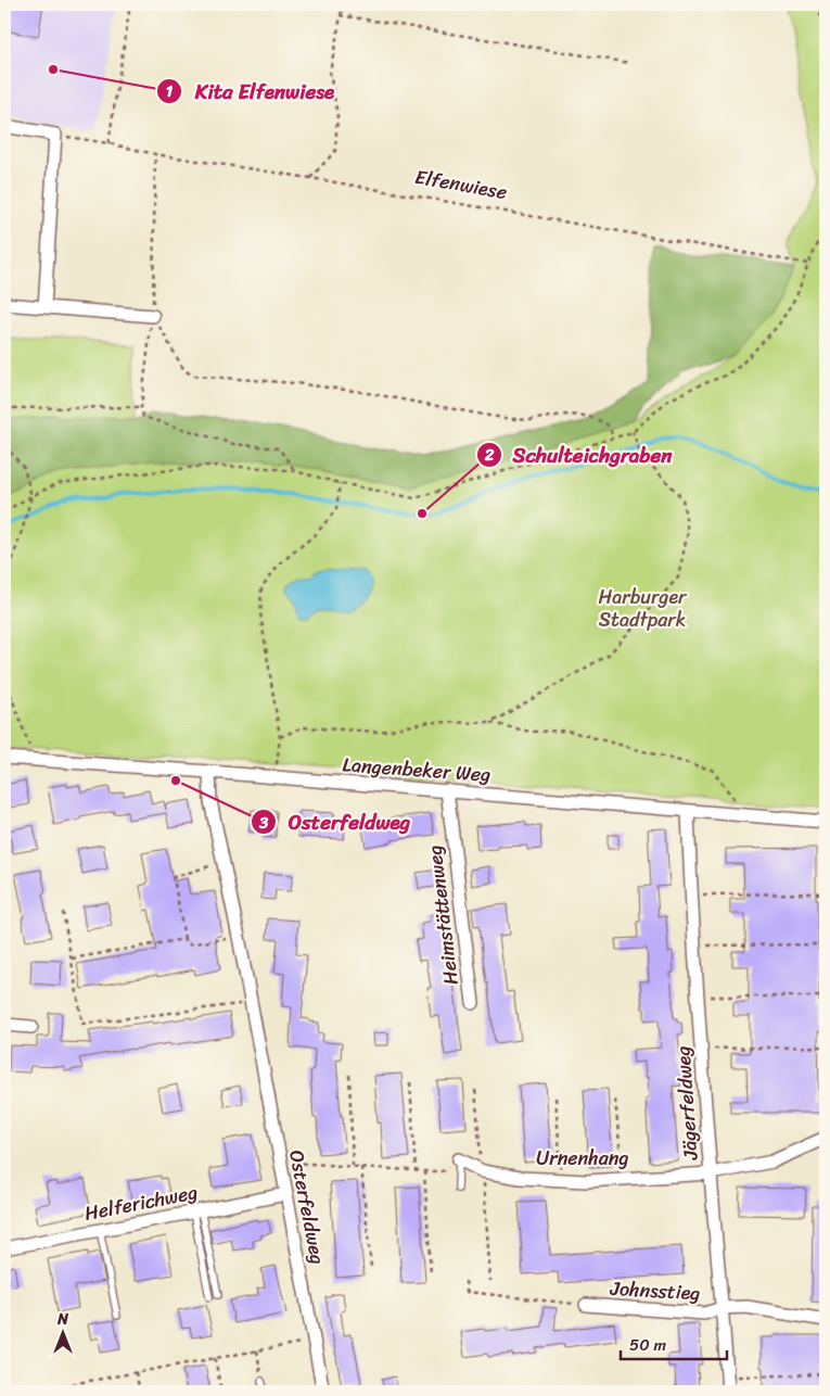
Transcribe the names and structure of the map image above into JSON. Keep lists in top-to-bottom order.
{
  "streets": {
    "street": [
      "Langenbeker Weg",
      "Heimstättenweg",
      "Jägerfeldweg",
      "Urnenhang",
      "Helferichweg",
      "Osterfeldweg",
      "Johnsstieg"
    ],
    "path": ["Elfenwiese"]
  },
  "crossings": [
    ["Langenbeker Weg", "Heimstättenweg"],
    ["Langenbeker Weg", "Jägerfeldweg"],
    ["Langenbeker Weg", "Osterfeldweg"],
    ["Jägerfeldweg", "Urnenhang"],
    ["Jägerfeldweg", "Johnsstieg"],
    ["Helferichweg", "Osterfeldweg"]
  ],
  "parks": ["Harburger Stadtpark"],
  "places": ["Kita Elfenwiese", "Schulteichgraben", "Osterfeldweg"],
  "scale_bar": "50 m",
  "north": "top"
}
